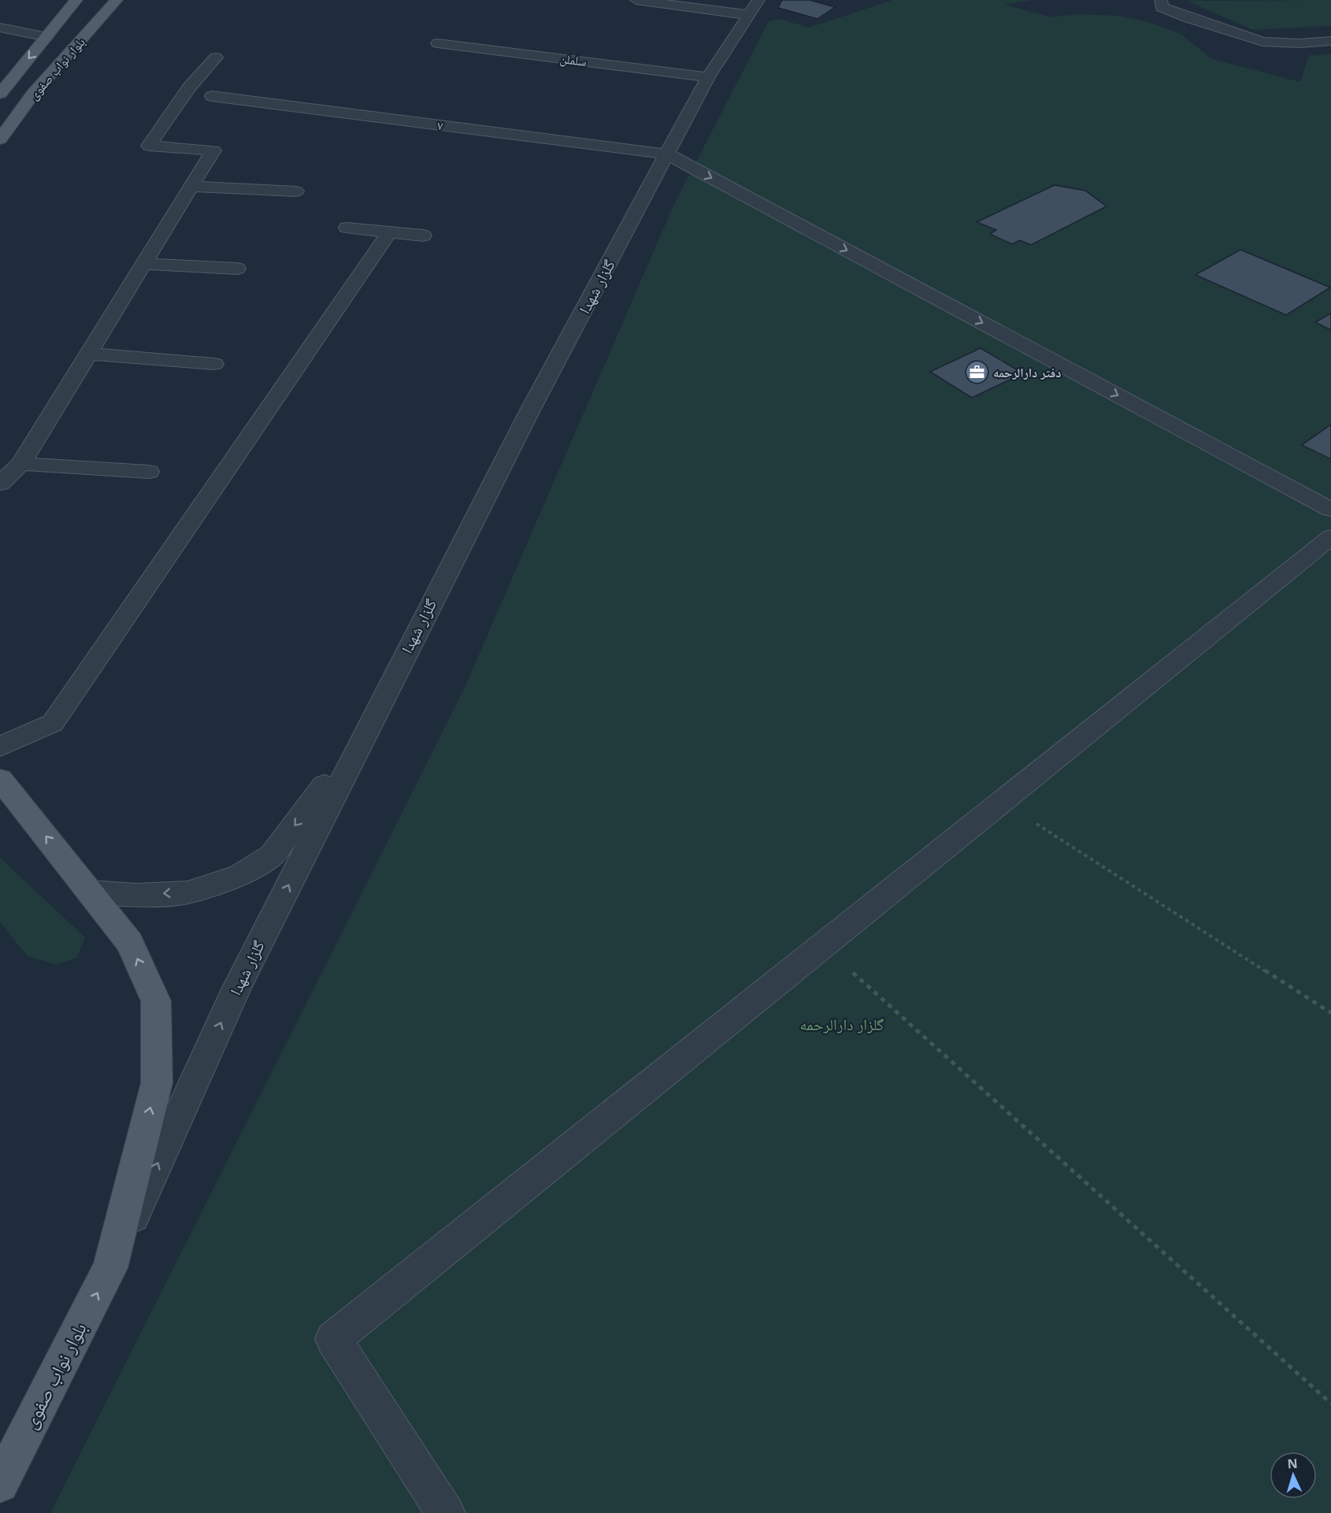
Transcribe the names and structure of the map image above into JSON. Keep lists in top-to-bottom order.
{
  "streets": {
    "main road": ["بلوار نواب صفوی"],
    "street": ["سلملن", "۷", "گلزار شهدا"]
  },
  "crossings": [
    ["سلملن", "گلزار شهدا"],
    ["بلوار نواب صفوی", "گلزار شهدا"],
    ["۷", "گلزار شهدا"]
  ],
  "one_way": ["گلزار شهدا"],
  "parks": ["گلزار دارالرحمه"],
  "places": {
    "office": ["دفتر دارالرحمه"]
  },
  "north": "top"
}
